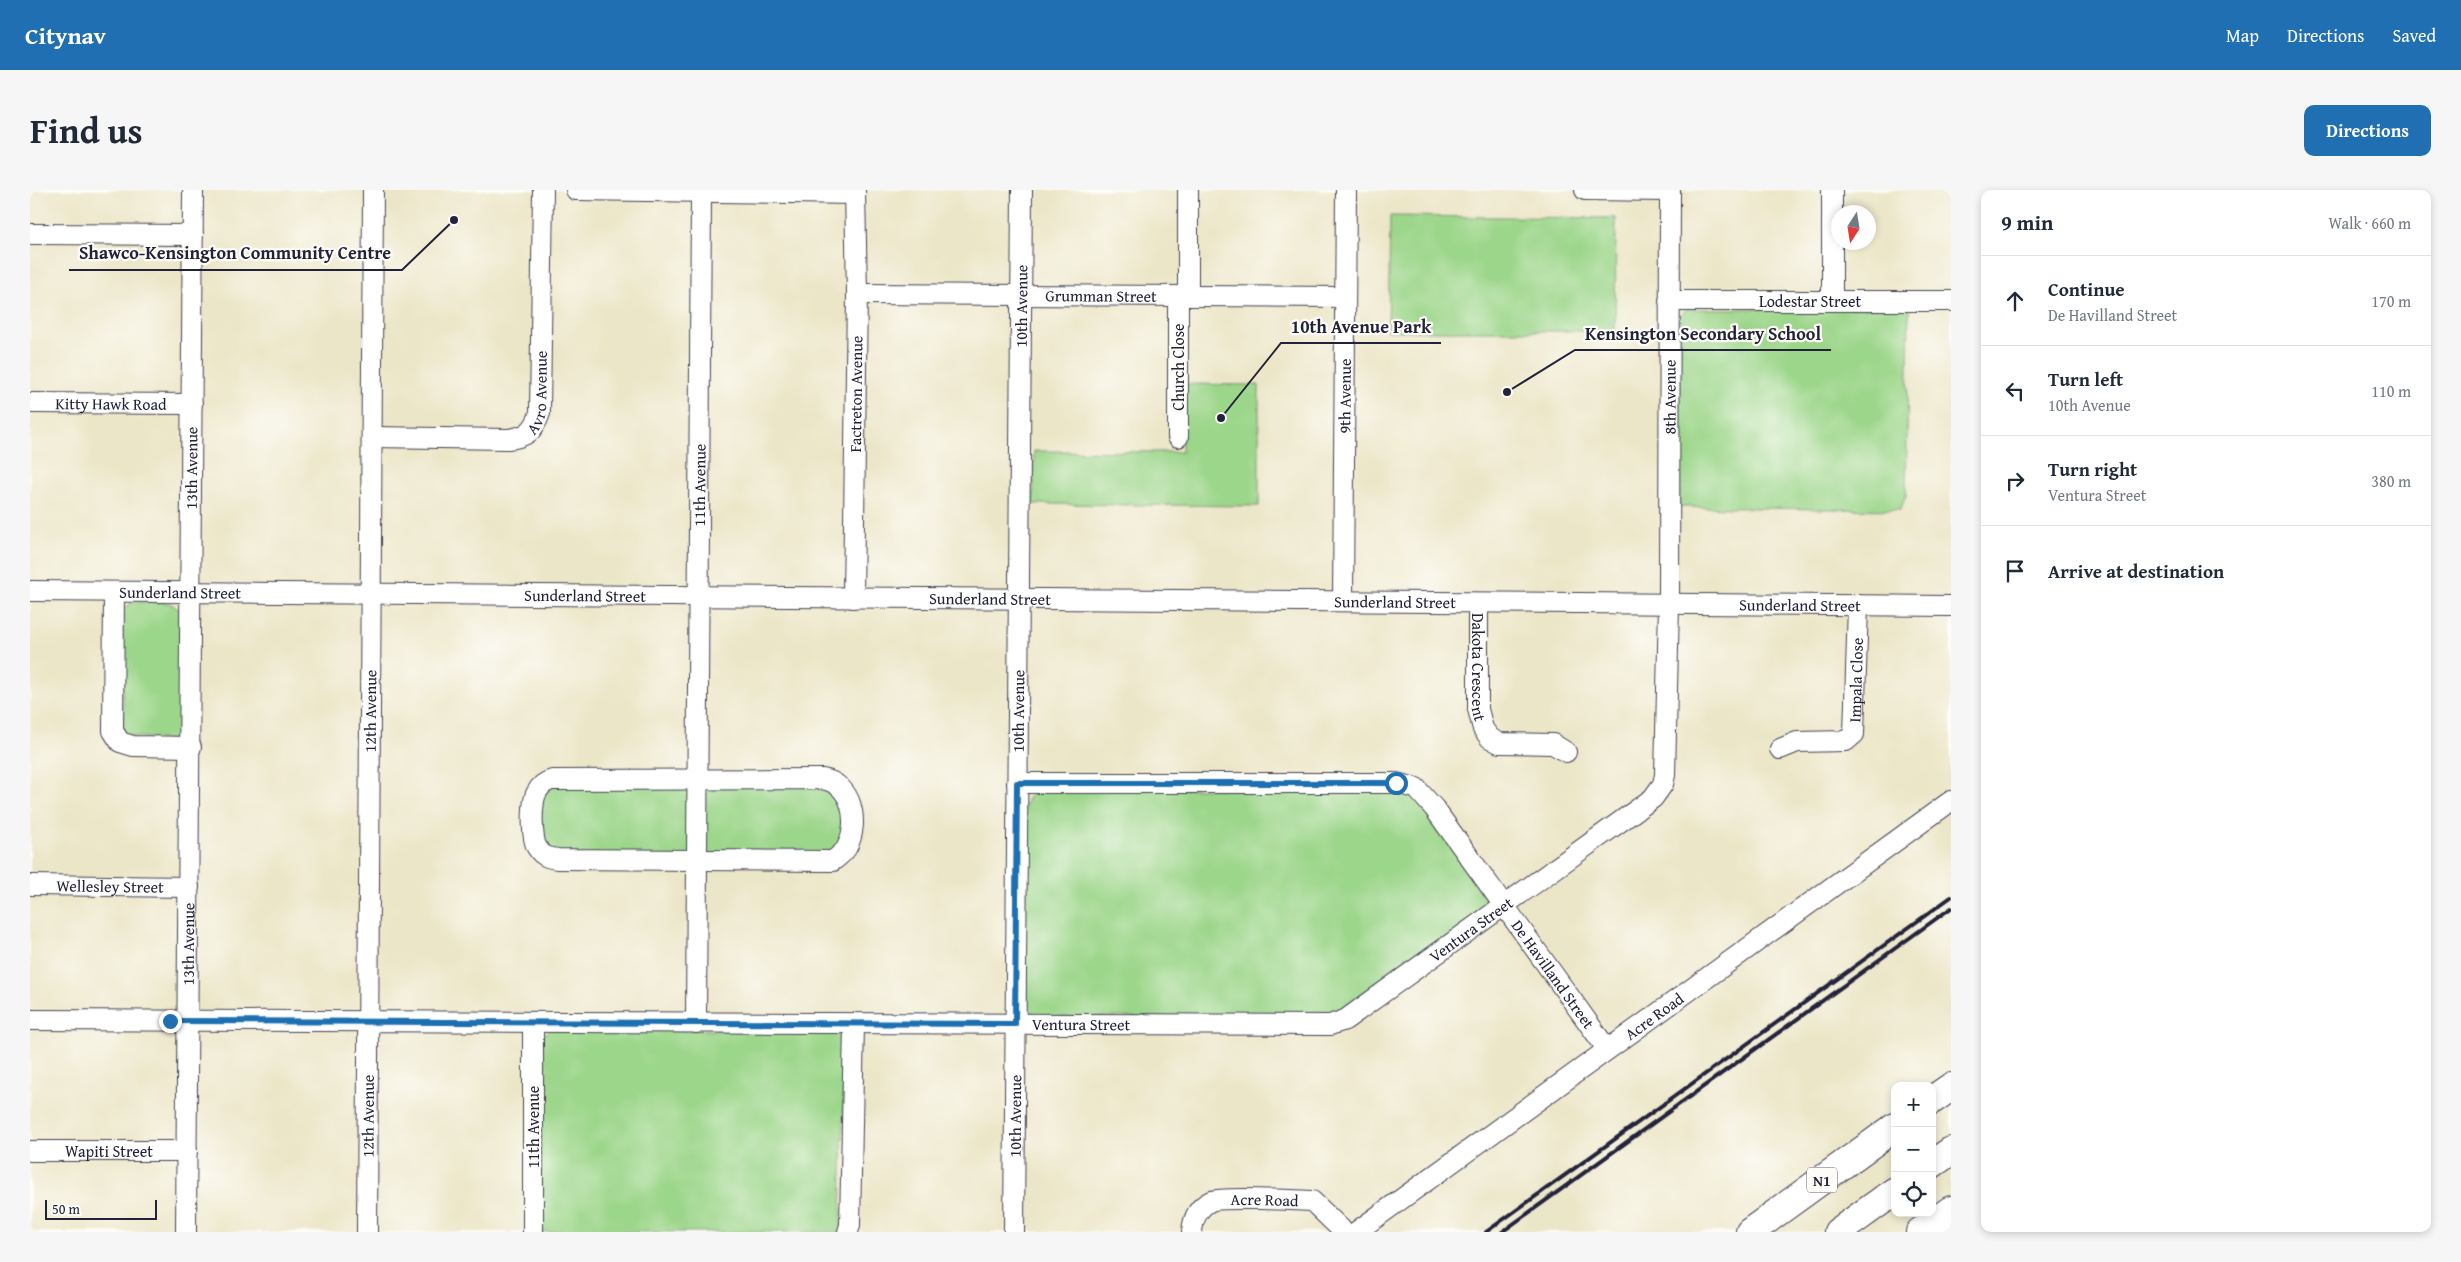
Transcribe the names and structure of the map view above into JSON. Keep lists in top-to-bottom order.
{
  "streets": {
    "highway": ["N1"],
    "street": [
      "Grumman Street",
      "Lodestar Street",
      "10th Avenue",
      "Church Close",
      "Avro Avenue",
      "Factreton Avenue",
      "9th Avenue",
      "8th Avenue",
      "Kitty Hawk Road",
      "13th Avenue",
      "11th Avenue",
      "Sunderland Street",
      "Dakota Crescent",
      "Impala Close",
      "12th Avenue",
      "Wellesley Street",
      "Ventura Street",
      "De Havilland Street",
      "Acre Road",
      "Wapiti Street"
    ]
  },
  "crossings": [
    ["Grumman Street", "10th Avenue"],
    ["Grumman Street", "Church Close"],
    ["Grumman Street", "Factreton Avenue"],
    ["Grumman Street", "9th Avenue"],
    ["Lodestar Street", "8th Avenue"],
    ["10th Avenue", "Sunderland Street"],
    ["10th Avenue", "Ventura Street"],
    ["10th Avenue", "De Havilland Street"],
    ["Avro Avenue", "12th Avenue"],
    ["Factreton Avenue", "Sunderland Street"],
    ["9th Avenue", "Sunderland Street"],
    ["8th Avenue", "Sunderland Street"],
    ["8th Avenue", "Ventura Street"],
    ["Kitty Hawk Road", "13th Avenue"],
    ["13th Avenue", "Sunderland Street"],
    ["13th Avenue", "Wellesley Street"],
    ["13th Avenue", "Ventura Street"],
    ["13th Avenue", "Wapiti Street"],
    ["11th Avenue", "Sunderland Street"],
    ["11th Avenue", "Ventura Street"],
    ["Sunderland Street", "Dakota Crescent"],
    ["Sunderland Street", "Impala Close"],
    ["Sunderland Street", "12th Avenue"],
    ["Sunderland Street", "Ventura Street"],
    ["12th Avenue", "Ventura Street"],
    ["Ventura Street", "De Havilland Street"],
    ["De Havilland Street", "Acre Road"]
  ],
  "places": ["Shawco-Kensington Community Centre", "Kensington Secondary School", "10th Avenue Park"],
  "scale_bar": "50 m",
  "north": "bottom",
  "page": {
    "header": "Citynav",
    "nav": ["Map", "Directions", "Saved"],
    "title": "Find us",
    "buttons": "Directions",
    "heading": ["9 min", "Walk · 660 m"],
    "list": [
      ["Continue", "De Havilland Street", "170 m"],
      ["Turn left", "10th Avenue", "110 m"],
      ["Turn right", "Ventura Street", "380 m"],
      "Arrive at destination"
    ],
    "map_buttons": ["+", "−"],
    "scale": "50 m"
  }
}
